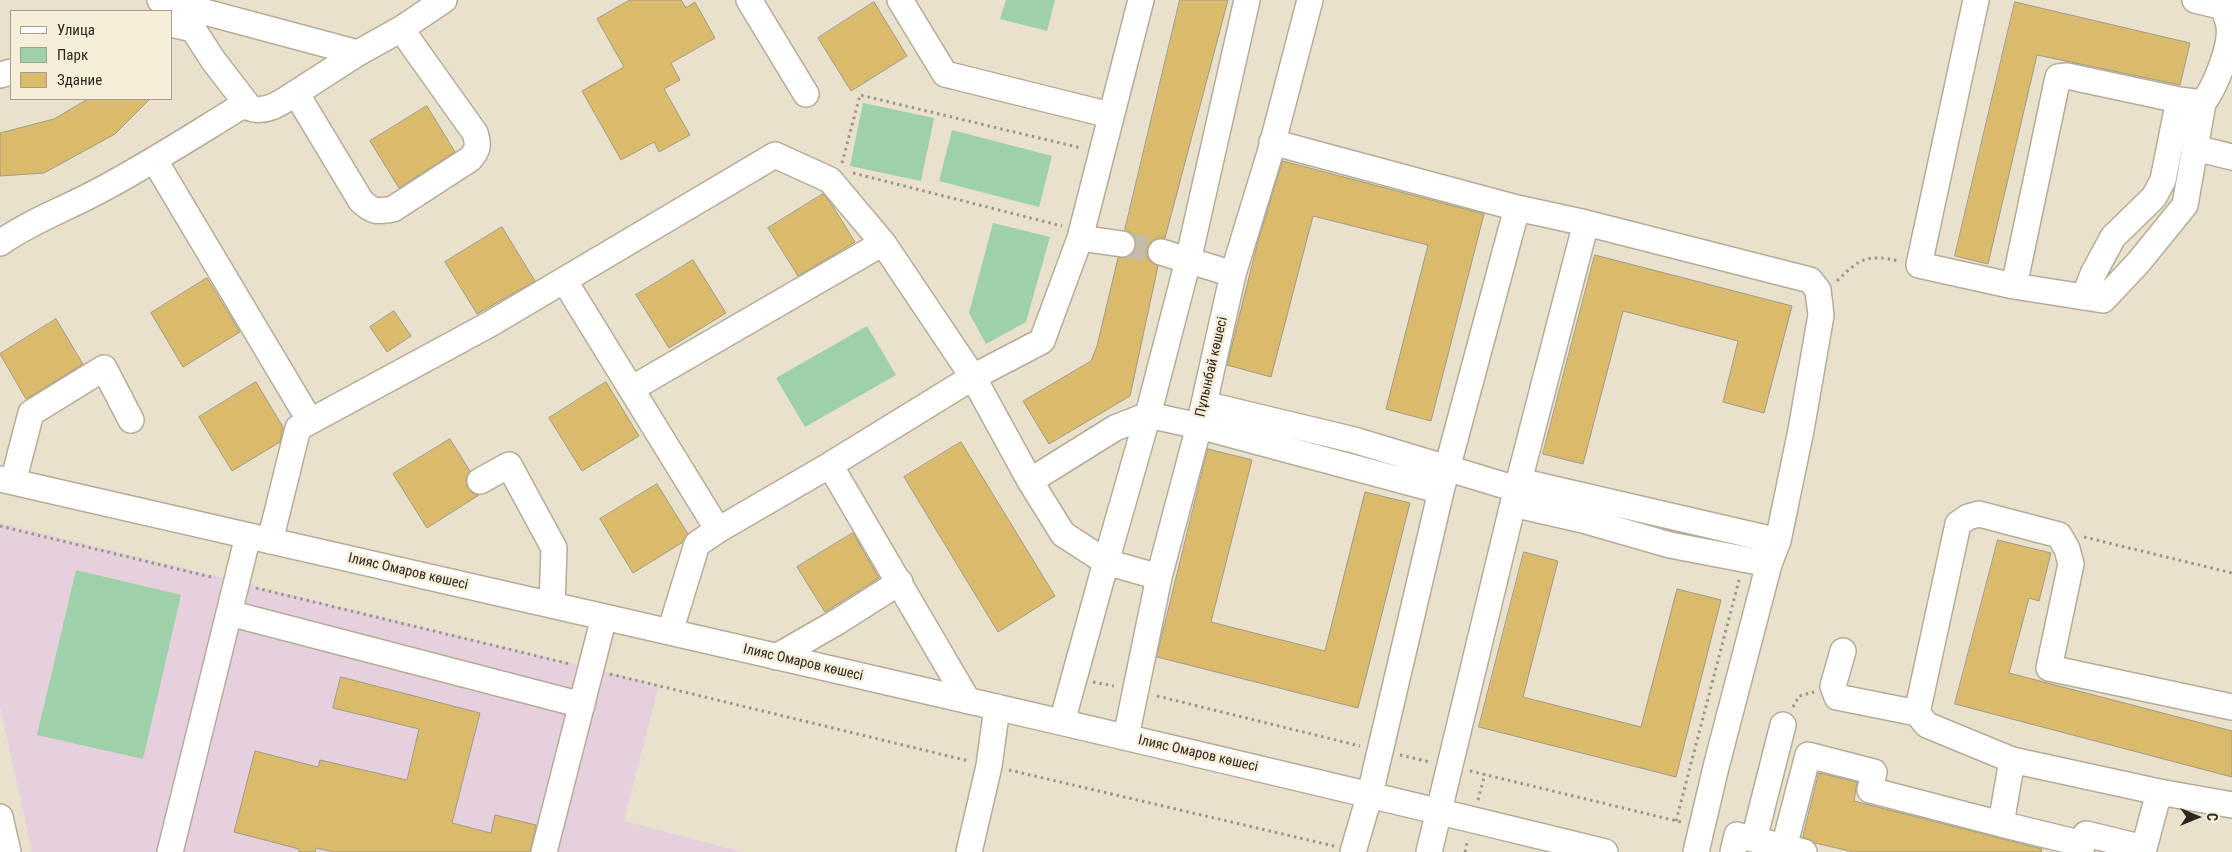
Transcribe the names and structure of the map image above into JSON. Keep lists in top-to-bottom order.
{
  "streets": {
    "street": ["Пұлынбай көшесі", "Ілияс Омаров көшесі"]
  },
  "crossings": [
    ["Пұлынбай көшесі", "Ілияс Омаров көшесі"]
  ],
  "legend": ["Улица", "Парк", "Здание"],
  "north": "right"
}
